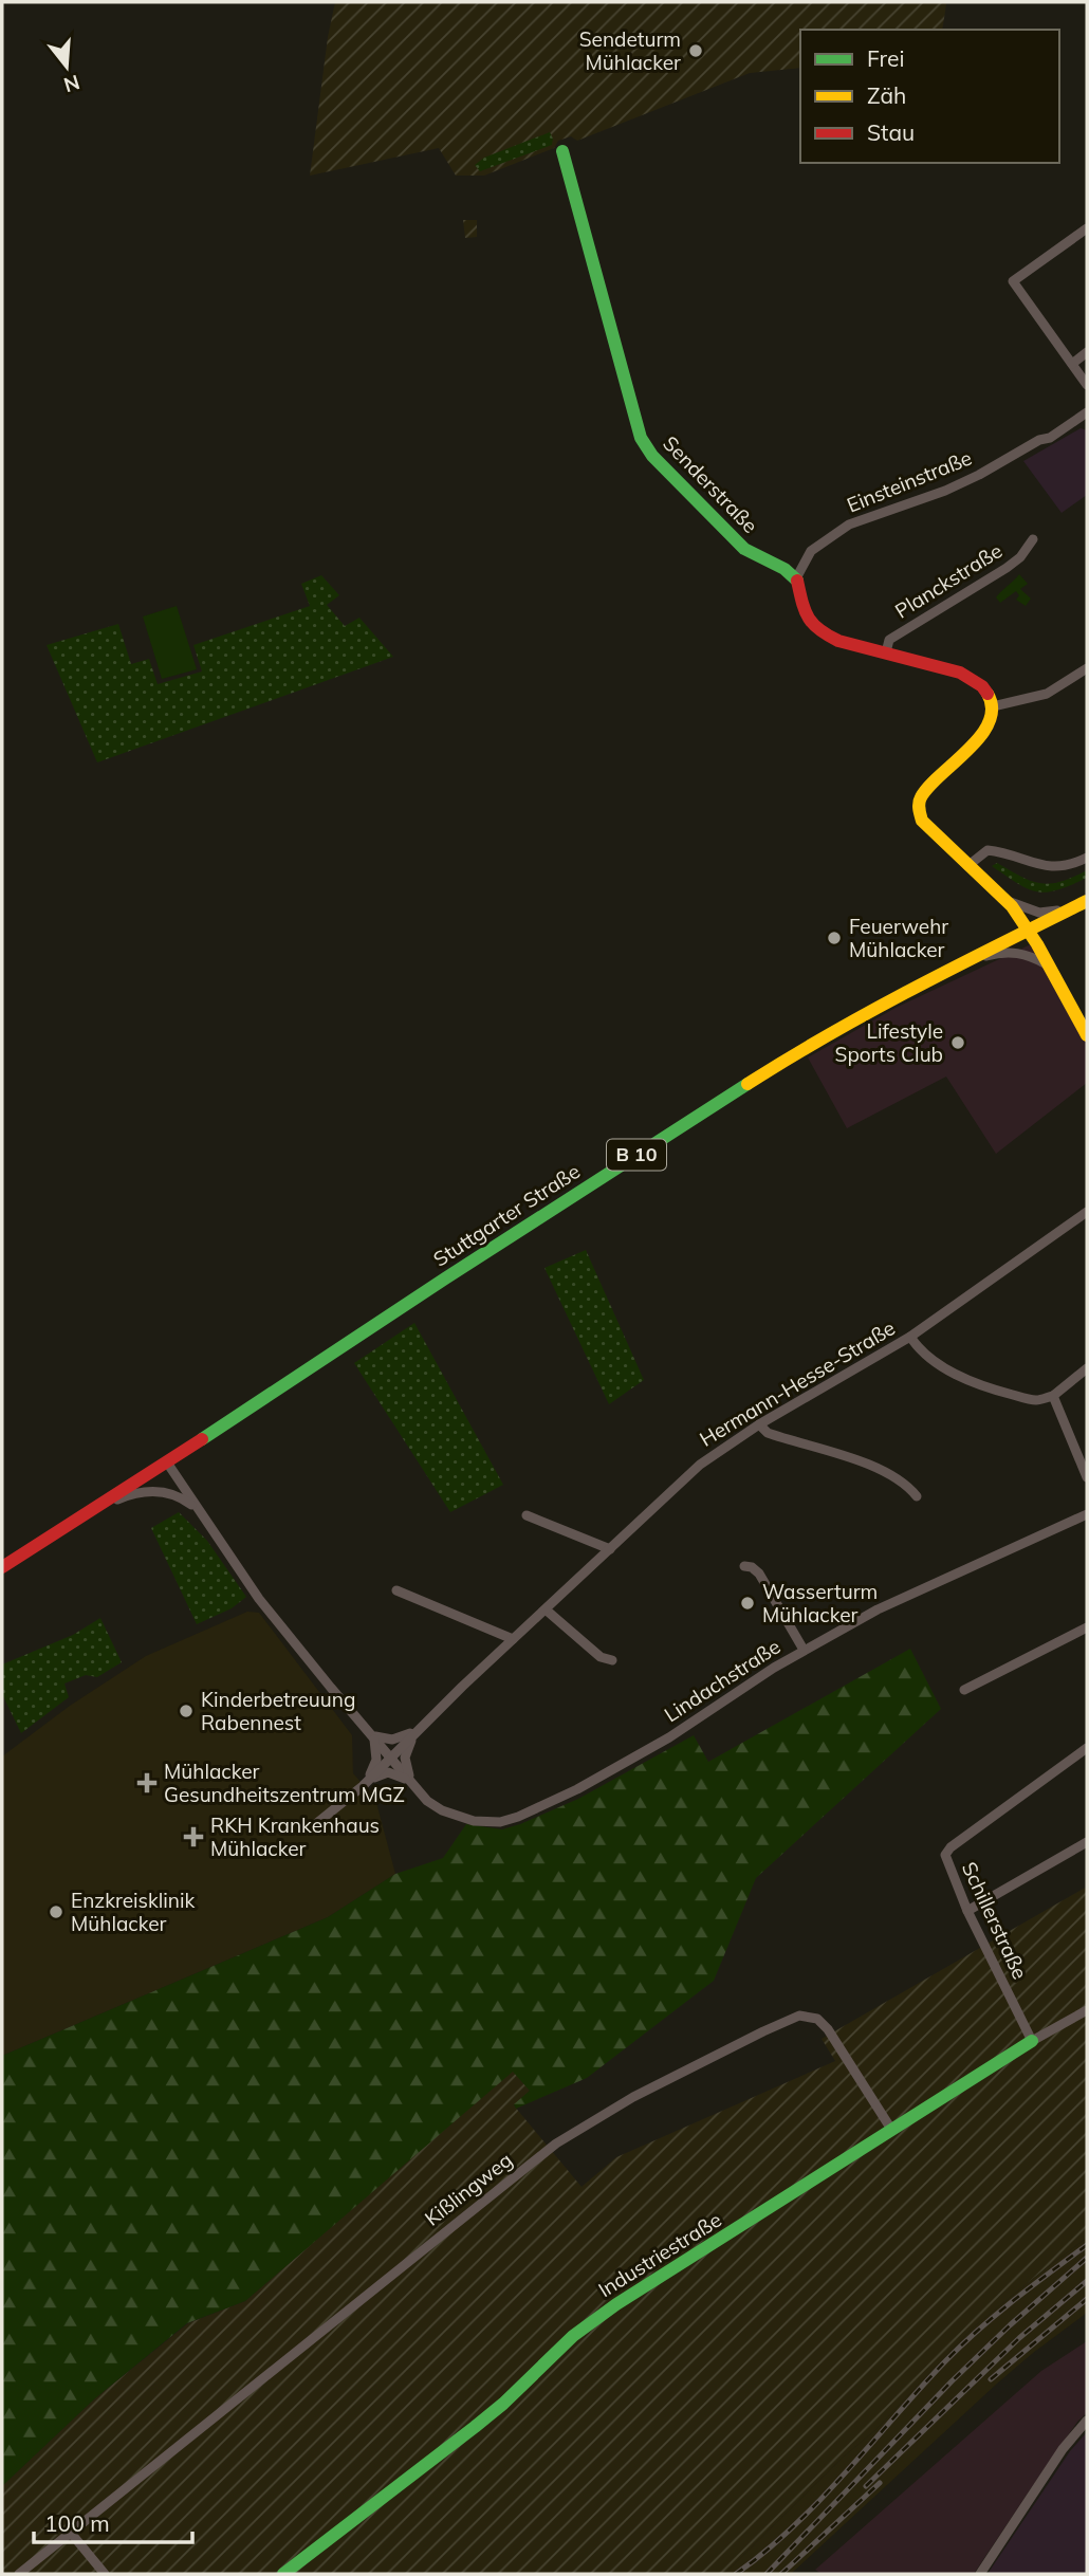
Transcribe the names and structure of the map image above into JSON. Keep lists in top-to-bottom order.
{
  "streets": {
    "street": [
      "Einsteinstraße",
      "Senderstraße",
      "Planckstraße",
      "B 10",
      "Stuttgarter Straße",
      "Hermann-Hesse-Straße",
      "Lindachstraße",
      "Schillerstraße",
      "Kißlingweg",
      "Industriestraße"
    ]
  },
  "crossings": [
    ["Einsteinstraße", "Senderstraße"],
    ["Hermann-Hesse-Straße", "Lindachstraße"],
    ["Schillerstraße", "Industriestraße"],
    ["Kißlingweg", "Industriestraße"]
  ],
  "places": {
    "other": [
      "Sendeturm Mühlacker",
      "Feuerwehr Mühlacker",
      "Lifestyle Sports Club",
      "Wasserturm Mühlacker",
      "Kinderbetreuung Rabennest",
      "Enzkreisklinik Mühlacker"
    ],
    "health": ["Mühlacker Gesundheitszentrum MGZ", "RKH Krankenhaus Mühlacker"]
  },
  "legend": ["Frei", "Zäh", "Stau"],
  "scale_bar": "100 m",
  "north": "bottom"
}
